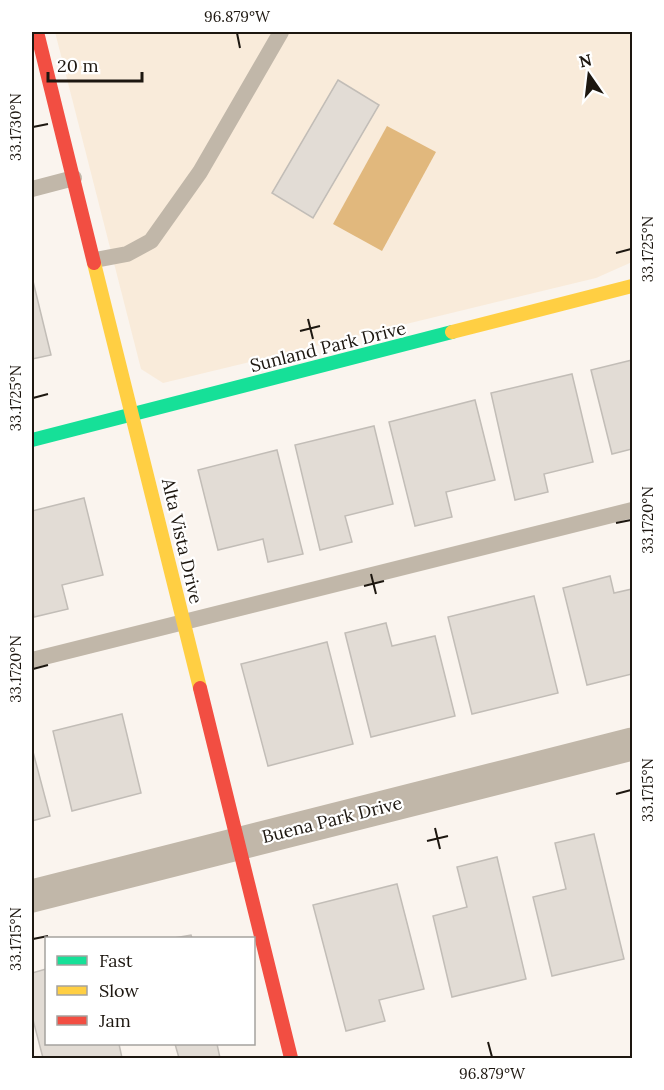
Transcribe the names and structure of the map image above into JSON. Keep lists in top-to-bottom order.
{
  "streets": {
    "street": ["Sunland Park Drive", "Alta Vista Drive", "Buena Park Drive"]
  },
  "crossings": [
    ["Sunland Park Drive", "Alta Vista Drive"],
    ["Alta Vista Drive", "Buena Park Drive"]
  ],
  "legend": ["Fast", "Slow", "Jam"],
  "scale_bar": "20 m",
  "north": "top",
  "coordinates": [
    "96.879°W",
    "33.1730°N",
    "33.1725°N",
    "33.1720°N",
    "33.1715°N"
  ]
}
